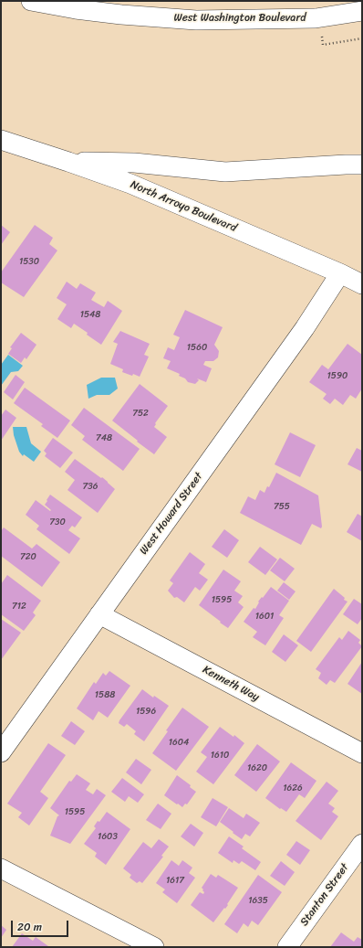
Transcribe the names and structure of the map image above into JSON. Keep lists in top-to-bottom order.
{
  "streets": {
    "street": [
      "West Washington Boulevard",
      "North Arroyo Boulevard",
      "West Howard Street",
      "Kenneth Way",
      "Stanton Street"
    ]
  },
  "crossings": [
    ["North Arroyo Boulevard", "West Howard Street"],
    ["West Howard Street", "Kenneth Way"]
  ],
  "house_numbers": [
    "1530",
    "1548",
    "1560",
    "1590",
    "752",
    "748",
    "736",
    "755",
    "730",
    "720",
    "1595",
    "712",
    "1601",
    "1588",
    "1596",
    "1604",
    "1610",
    "1620",
    "1626",
    "1595",
    "1603",
    "1617",
    "1635"
  ],
  "scale_bar": "20 m"
}
